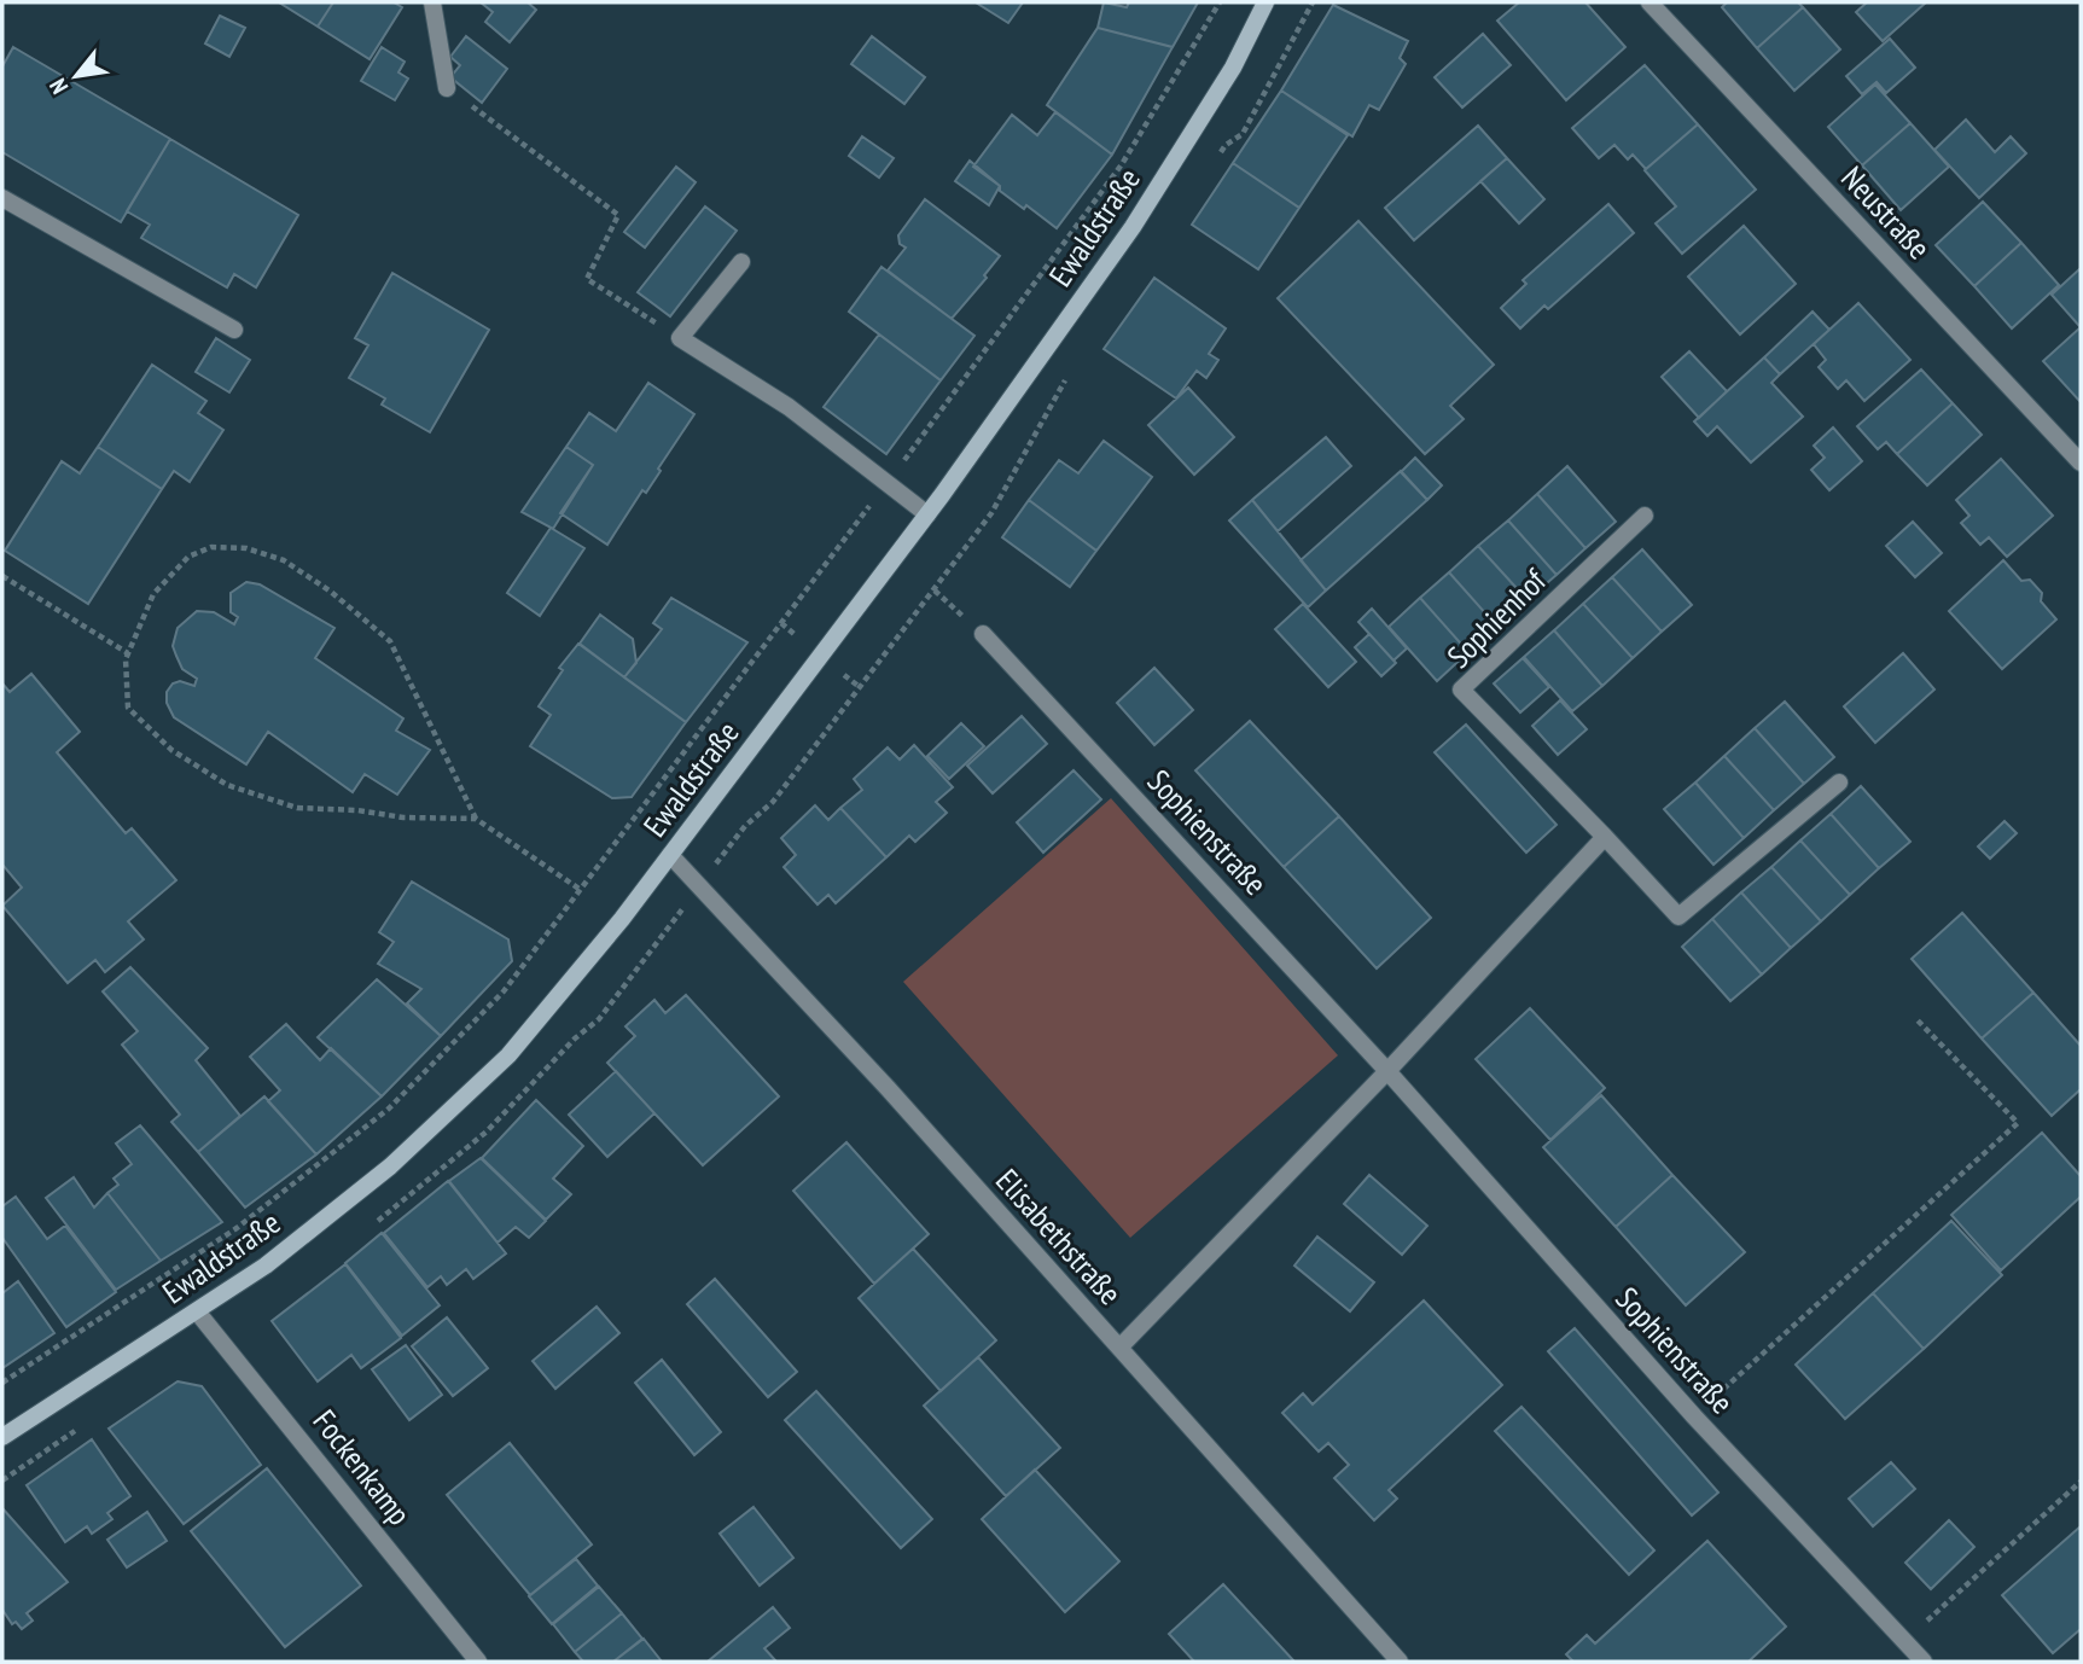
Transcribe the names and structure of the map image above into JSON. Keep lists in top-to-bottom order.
{
  "streets": {
    "main road": ["Ewaldstraße"],
    "street": [
      "Neustraße",
      "Sophienhof",
      "Sophienstraße",
      "Elisabethstraße",
      "Fockenkamp"
    ]
  },
  "crossings": [
    ["Ewaldstraße", "Elisabethstraße"],
    ["Ewaldstraße", "Fockenkamp"]
  ],
  "north": "bottom left"
}
